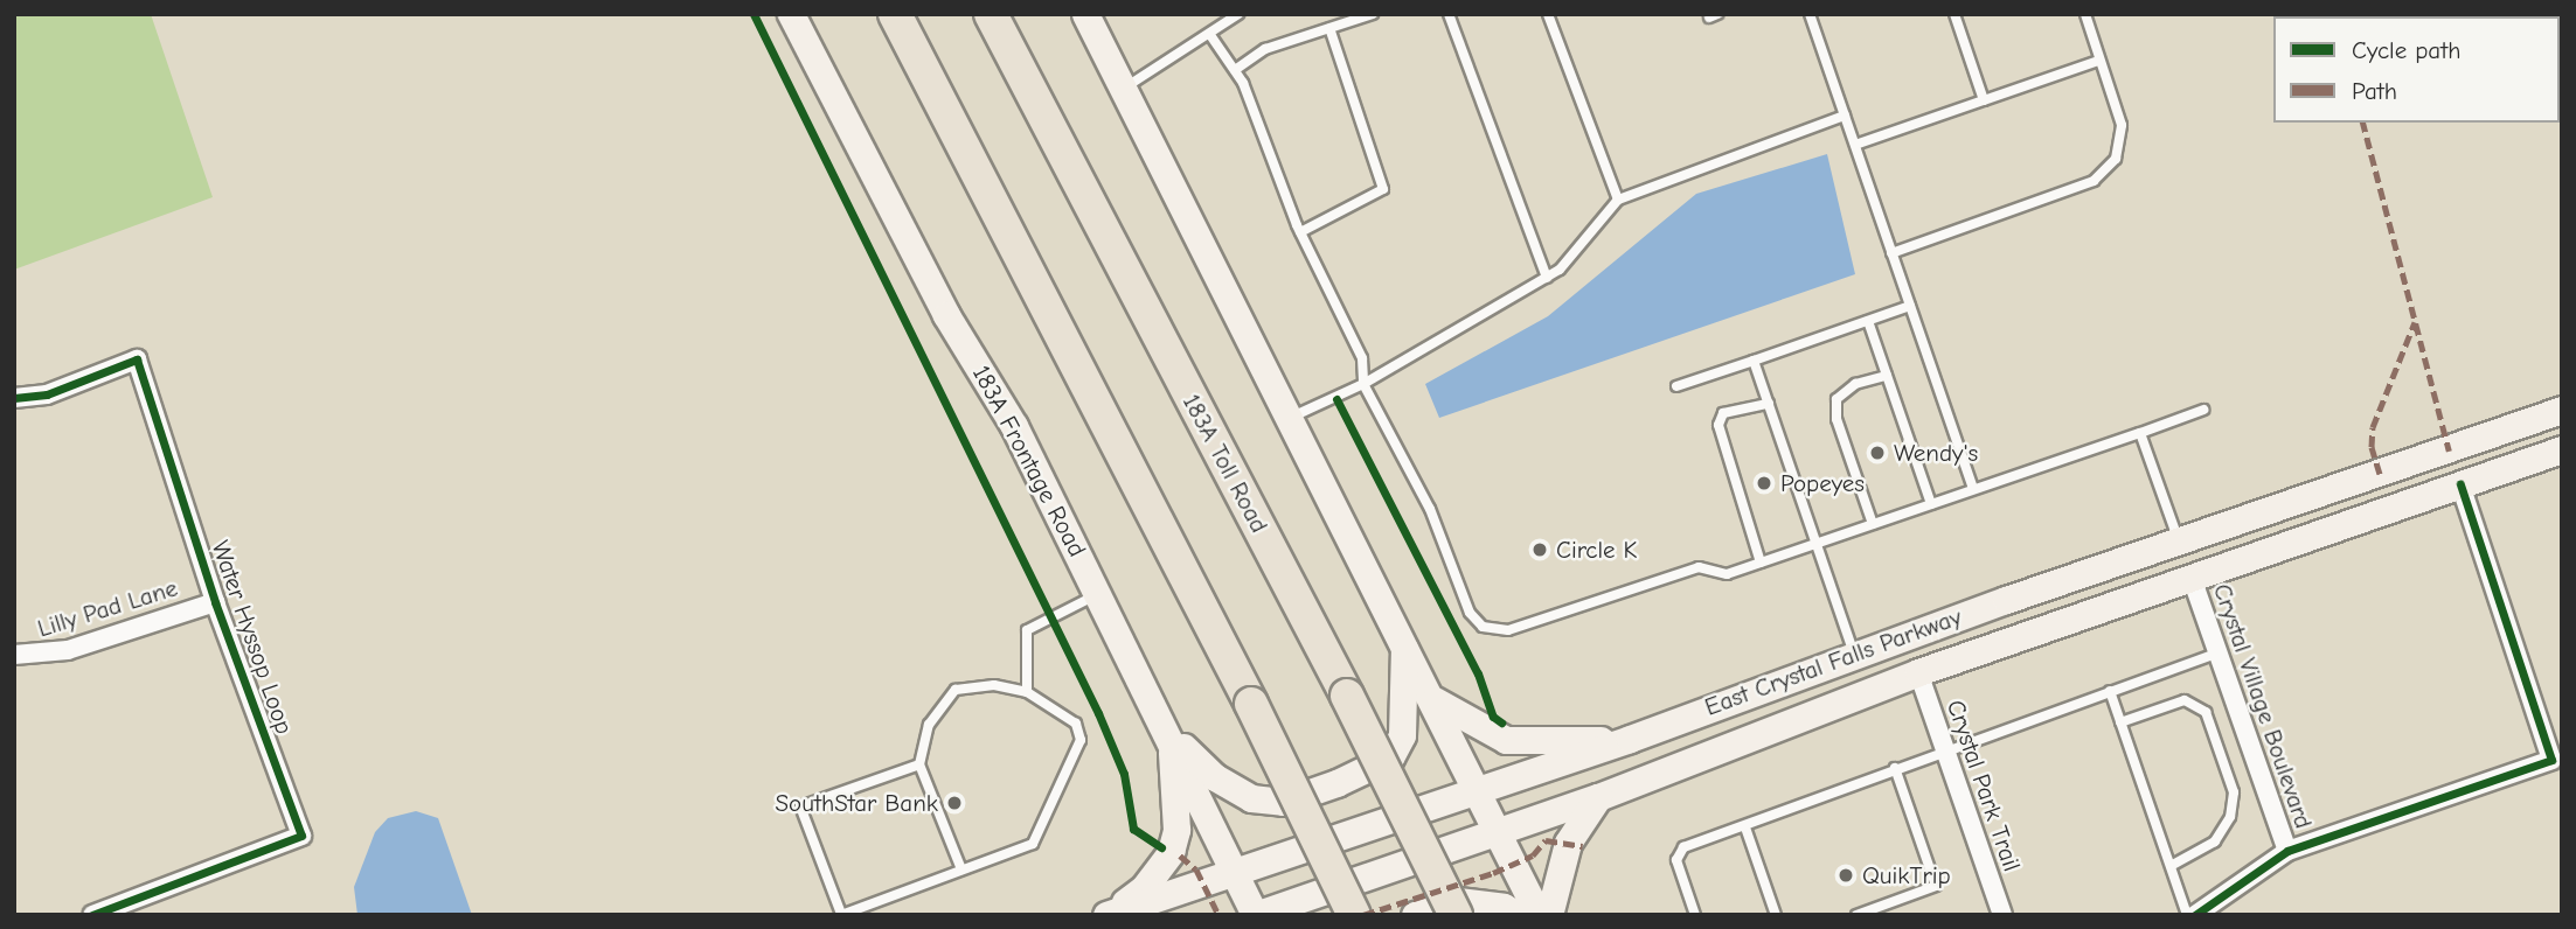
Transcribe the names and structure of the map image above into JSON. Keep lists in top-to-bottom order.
{
  "streets": {
    "highway": ["183A Toll Road"],
    "main road": ["183A Frontage Road", "East Crystal Falls Parkway"],
    "street": [
      "Lilly Pad Lane",
      "Water Hyssop Loop",
      "Crystal Village Boulevard",
      "Crystal Park Trail"
    ]
  },
  "crossings": [
    ["183A Frontage Road", "East Crystal Falls Parkway"],
    ["Lilly Pad Lane", "Water Hyssop Loop"],
    ["East Crystal Falls Parkway", "Crystal Village Boulevard"],
    ["East Crystal Falls Parkway", "Crystal Park Trail"]
  ],
  "places": [
    "Wendy's",
    "Popeyes",
    "Circle K",
    "SouthStar Bank",
    "QuikTrip"
  ],
  "legend": ["Cycle path", "Path"]
}
